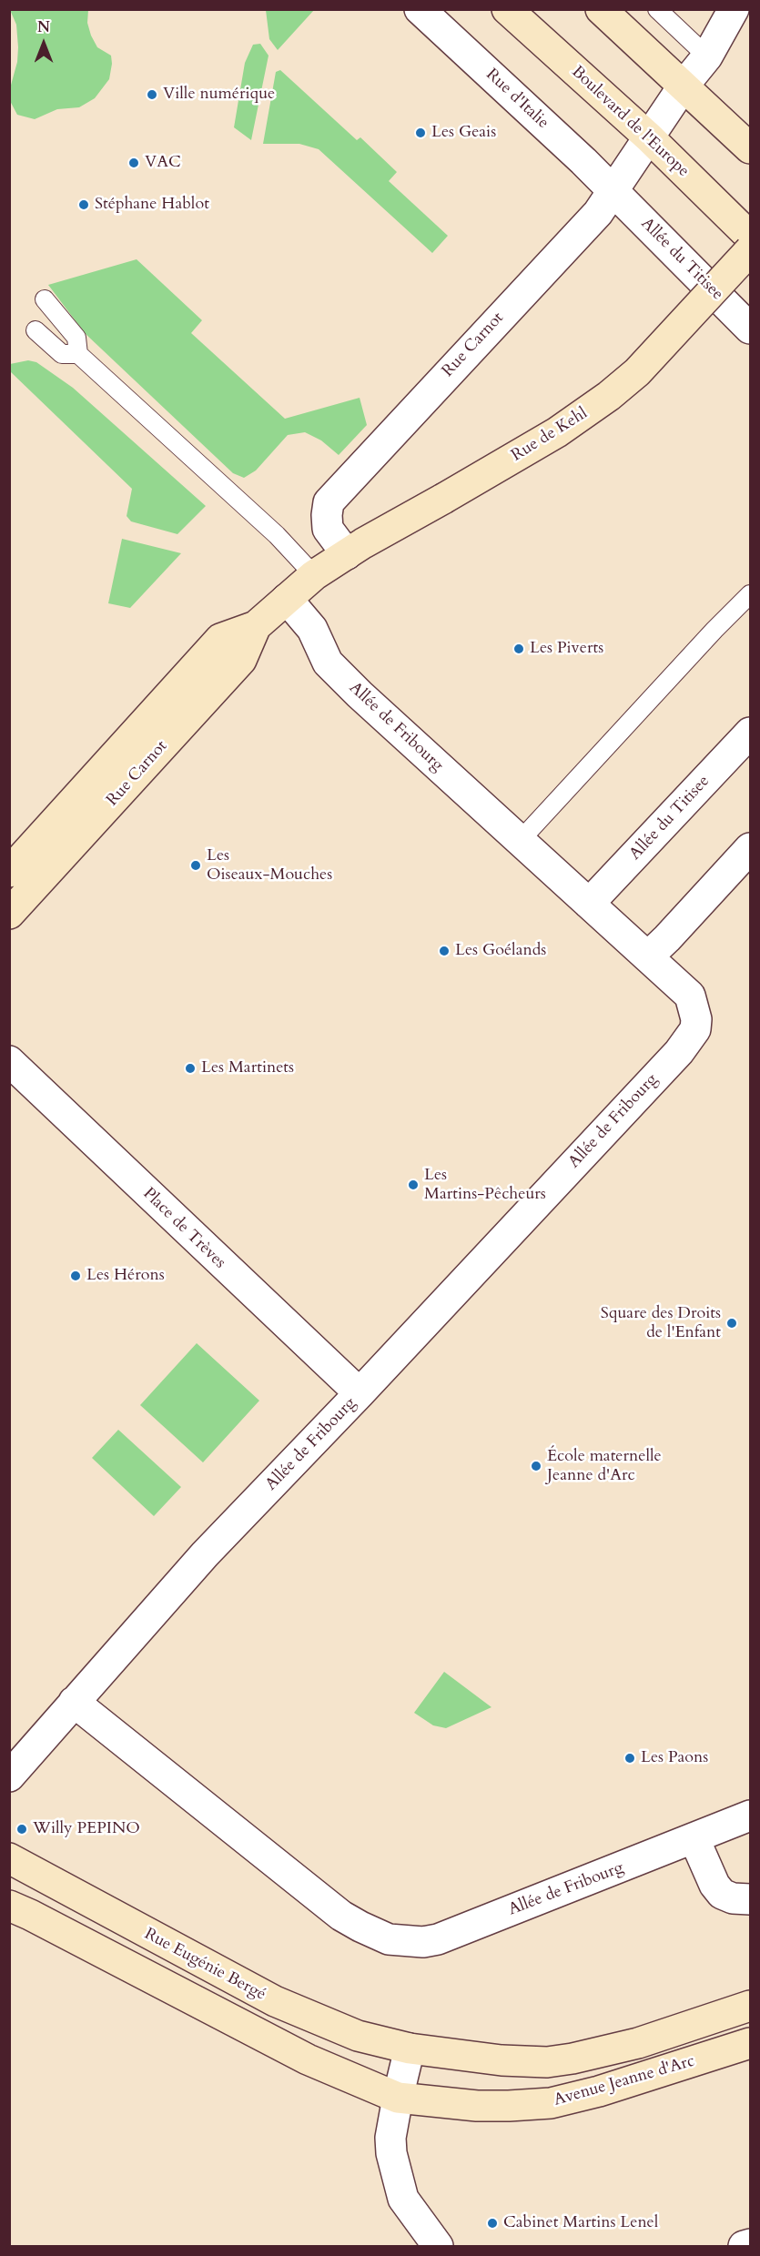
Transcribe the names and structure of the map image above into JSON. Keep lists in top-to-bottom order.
{
  "streets": {
    "street": [
      "Rue d'Italie",
      "Boulevard de l'Europe",
      "Allée du Titisee",
      "Rue Carnot",
      "Rue de Kehl",
      "Allée de Fribourg",
      "Place de Trèves",
      "Rue Eugénie Bergé",
      "Avenue Jeanne d'Arc"
    ]
  },
  "crossings": [
    ["Rue d'Italie", "Allée du Titisee"],
    ["Rue d'Italie", "Rue Carnot"],
    ["Boulevard de l'Europe", "Rue Carnot"],
    ["Allée du Titisee", "Rue Carnot"],
    ["Allée du Titisee", "Allée de Fribourg"],
    ["Rue Carnot", "Rue de Kehl"],
    ["Rue Carnot", "Allée de Fribourg"],
    ["Allée de Fribourg", "Place de Trèves"],
    ["Rue Eugénie Bergé", "Avenue Jeanne d'Arc"]
  ],
  "places": [
    "Ville numérique",
    "Les Geais",
    "VAC",
    "Stéphane Hablot",
    "Les Piverts",
    "Les Oiseaux-Mouches",
    "Les Goélands",
    "Les Martinets",
    "Les Martins-Pêcheurs",
    "Les Hérons",
    "Square des Droits de l'Enfant",
    "École maternelle Jeanne d'Arc",
    "Les Paons",
    "Willy PEPINO",
    "Cabinet Martins Lenel"
  ],
  "north": "top"
}
